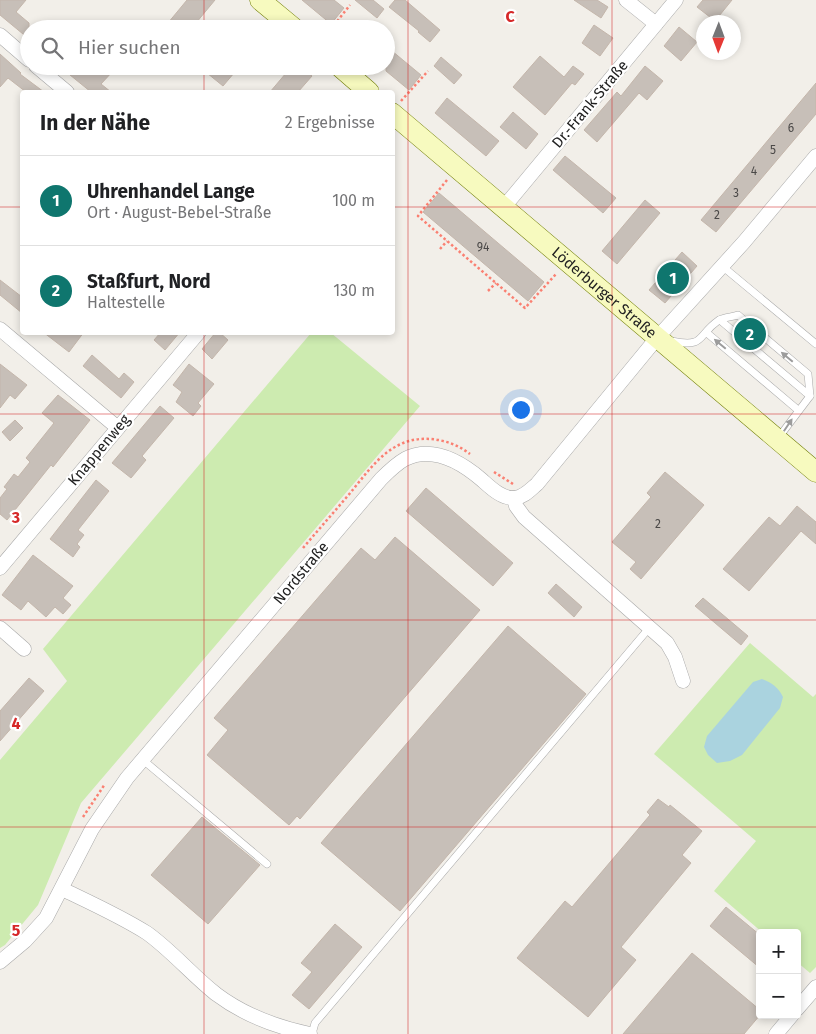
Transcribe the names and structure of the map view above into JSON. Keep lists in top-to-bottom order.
{
  "streets": {
    "street": [
      "Dr.-Frank-Straße",
      "Löderburger Straße",
      "Knappenweg",
      "Nordstraße"
    ]
  },
  "crossings": [
    ["Dr.-Frank-Straße", "Löderburger Straße"]
  ],
  "house_numbers": [
    "6",
    "5",
    "4",
    "3",
    "2",
    "94",
    "2"
  ],
  "north": "bottom",
  "page": {
    "search": "Hier suchen",
    "heading": ["In der Nähe", "2 Ergebnisse"],
    "list": [
      {
        "mark": "1",
        "name": "Uhrenhandel Lange",
        "note": "Ort · August-Bebel-Straße",
        "value": "100 m"
      },
      {
        "mark": "2",
        "name": "Staßfurt, Nord",
        "note": "Haltestelle",
        "value": "130 m"
      }
    ],
    "pins": ["1", "2"],
    "map_buttons": ["+", "−"]
  },
  "grid": {
    "columns": ["C"],
    "rows": ["3", "4", "5"]
  }
}
